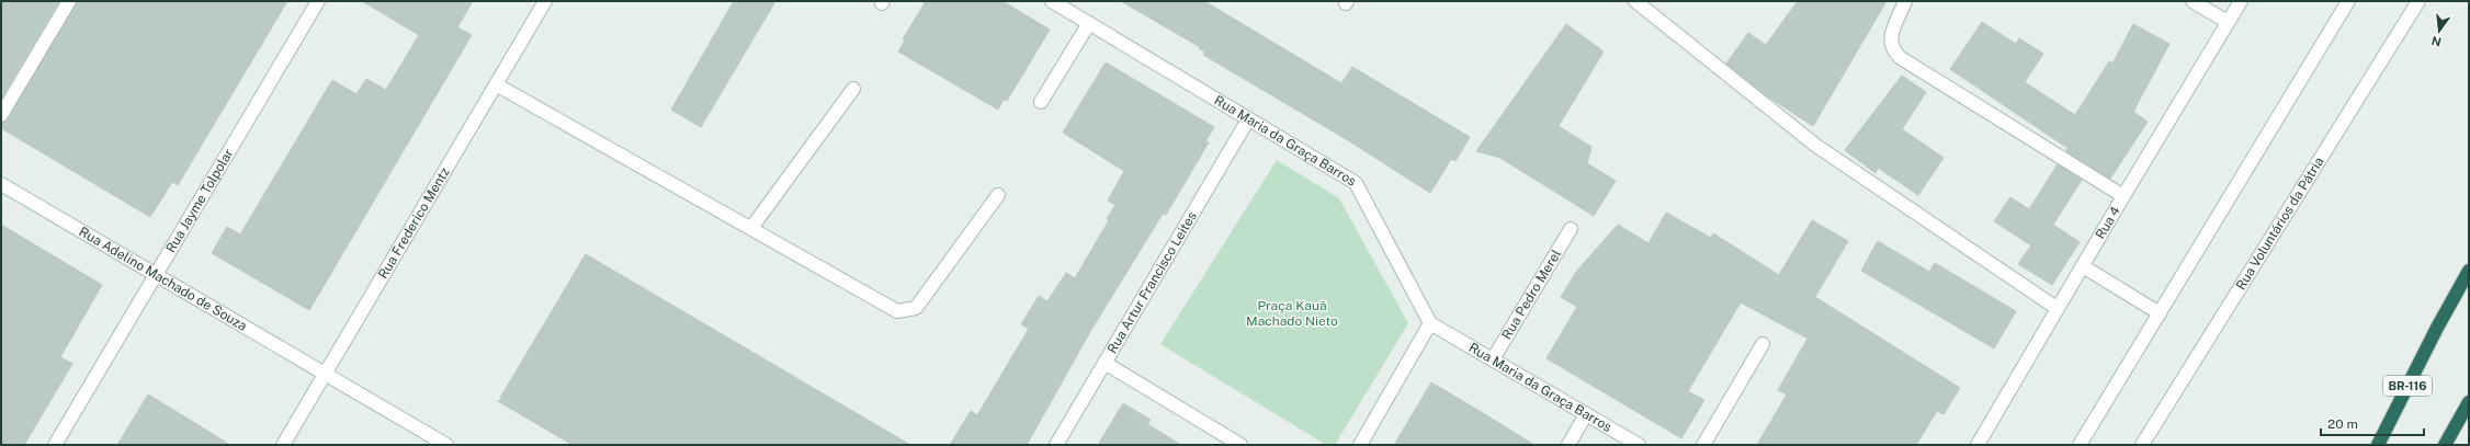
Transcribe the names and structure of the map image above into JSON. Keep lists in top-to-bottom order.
{
  "streets": {
    "highway": ["BR-116"],
    "street": [
      "Rua Maria da Graça Barros",
      "Rua Jayme Tolpolar",
      "Rua 4",
      "Rua Frederico Mentz",
      "Rua Voluntários da Pátria",
      "Rua Adelino Machado de Souza",
      "Rua Artur Francisco Leites",
      "Rua Pedro Merel"
    ]
  },
  "crossings": [
    ["Rua Maria da Graça Barros", "Rua Artur Francisco Leites"],
    ["Rua Maria da Graça Barros", "Rua Pedro Merel"],
    ["Rua Jayme Tolpolar", "Rua Adelino Machado de Souza"],
    ["Rua Frederico Mentz", "Rua Adelino Machado de Souza"]
  ],
  "parks": ["Praça Kauã Machado Nieto"],
  "scale_bar": "20 m",
  "north": "bottom"
}
